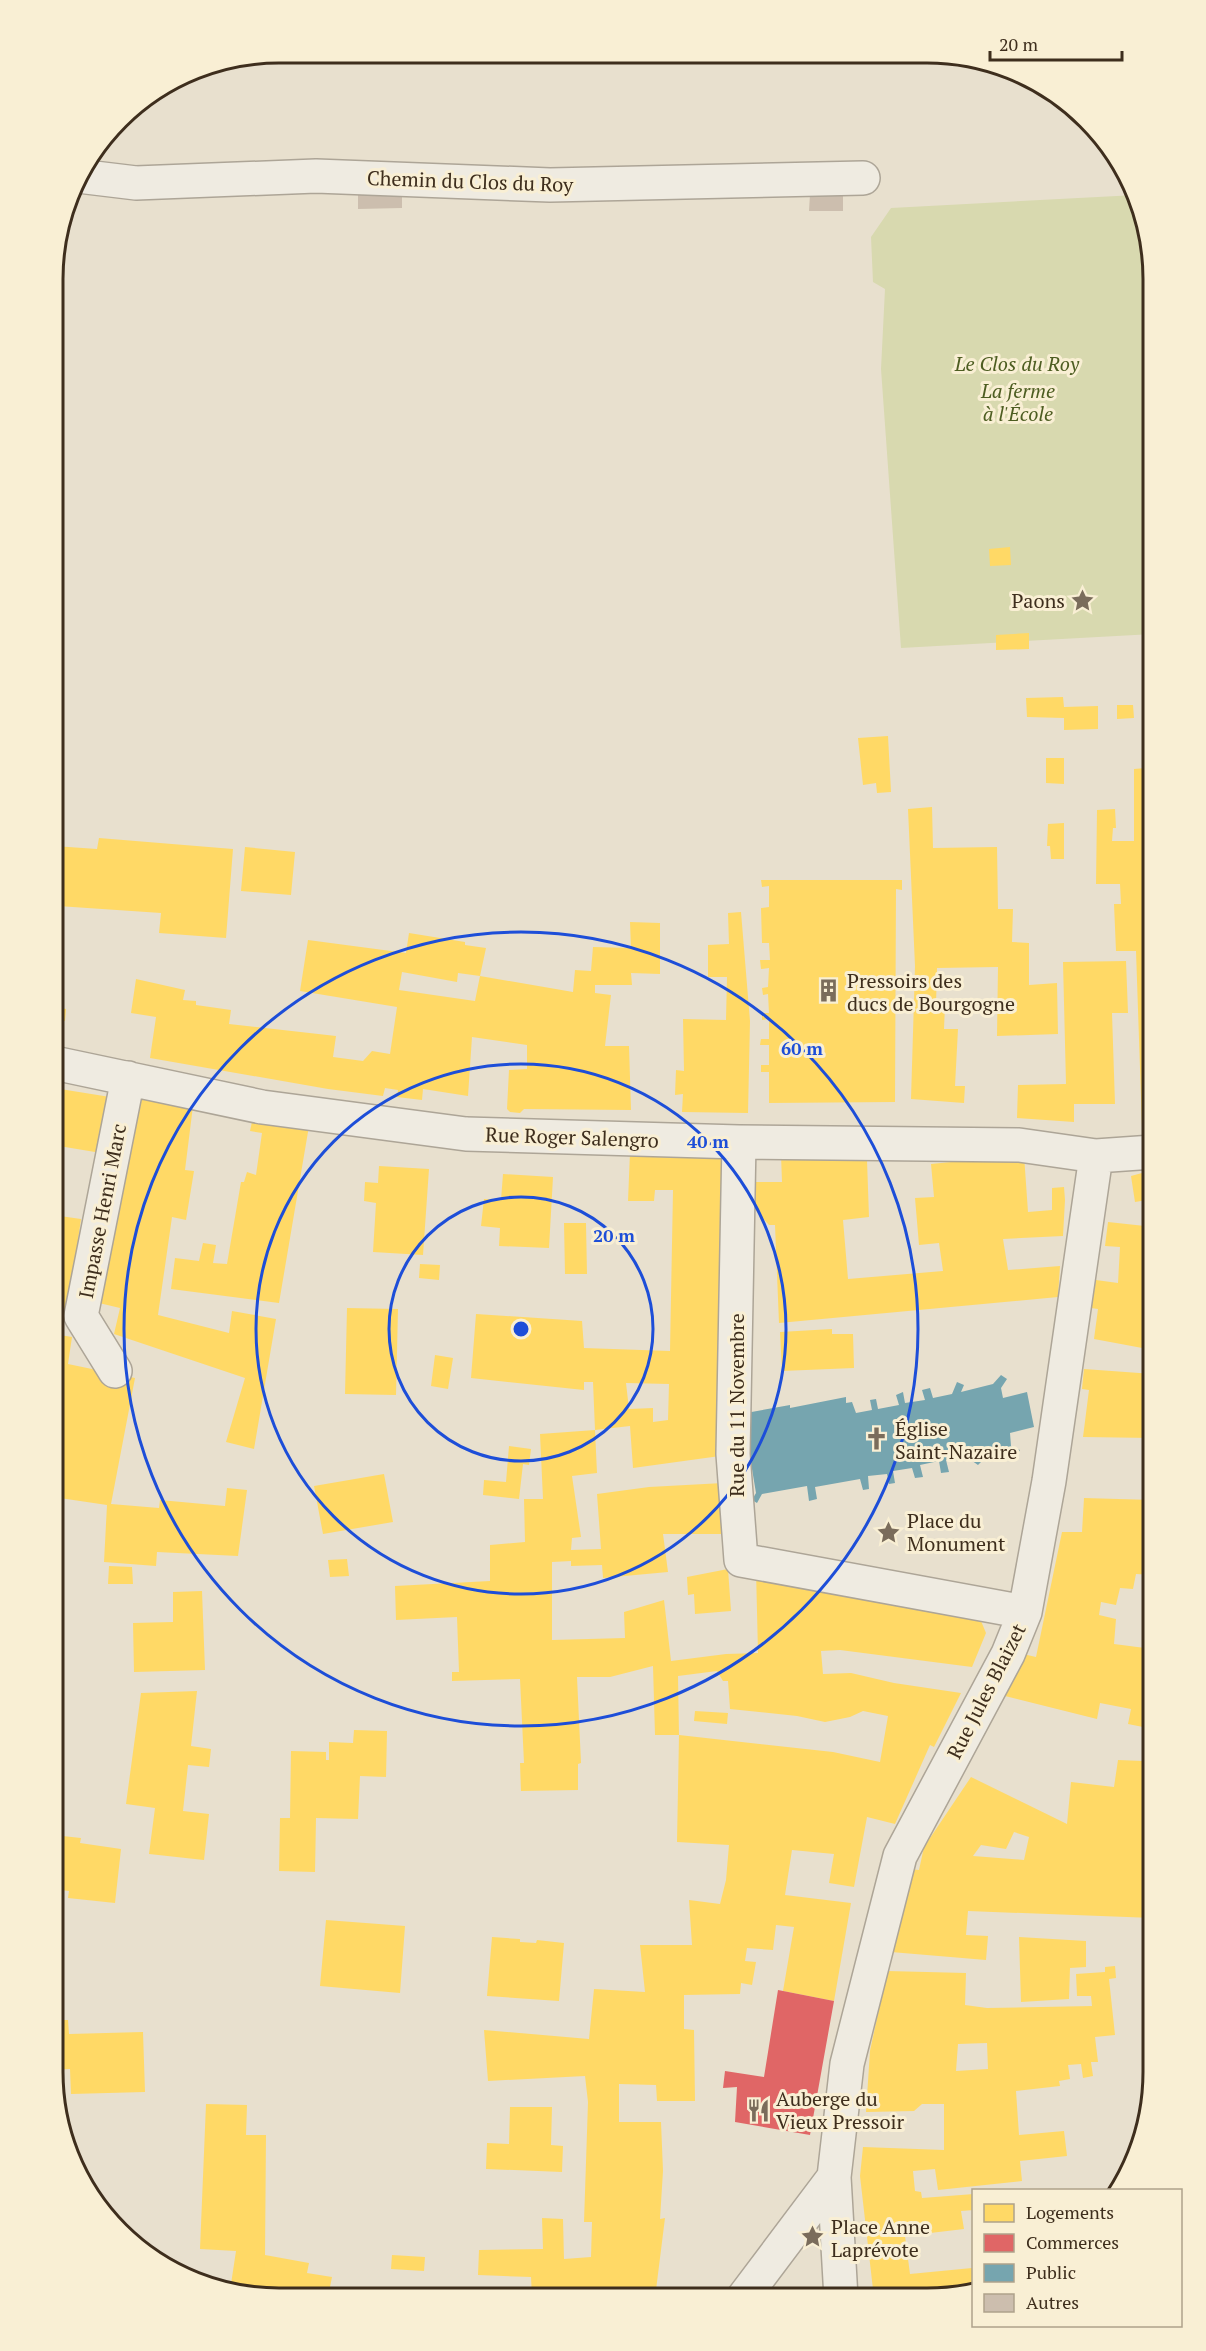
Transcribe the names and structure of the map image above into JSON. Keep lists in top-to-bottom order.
{
  "streets": {
    "street": [
      "Chemin du Clos du Roy",
      "Rue Roger Salengro",
      "Impasse Henri Marc",
      "Rue du 11 Novembre",
      "Rue Jules Blaizet"
    ]
  },
  "crossings": [
    ["Rue Roger Salengro", "Impasse Henri Marc"],
    ["Rue Roger Salengro", "Rue du 11 Novembre"],
    ["Rue Roger Salengro", "Rue Jules Blaizet"],
    ["Rue du 11 Novembre", "Rue Jules Blaizet"]
  ],
  "parks": ["Le Clos du Roy", "La ferme à l'École"],
  "places": {
    "place": ["Paons", "Place du Monument", "Place Anne Laprévote"],
    "building": ["Pressoirs des ducs de Bourgogne"],
    "church": ["Église Saint-Nazaire"],
    "restaurant": ["Auberge du Vieux Pressoir"]
  },
  "legend": [
    "Logements",
    "Commerces",
    "Public",
    "Autres"
  ],
  "scale_bar": "20 m",
  "rings": ["60 m", "40 m", "20 m"]
}
